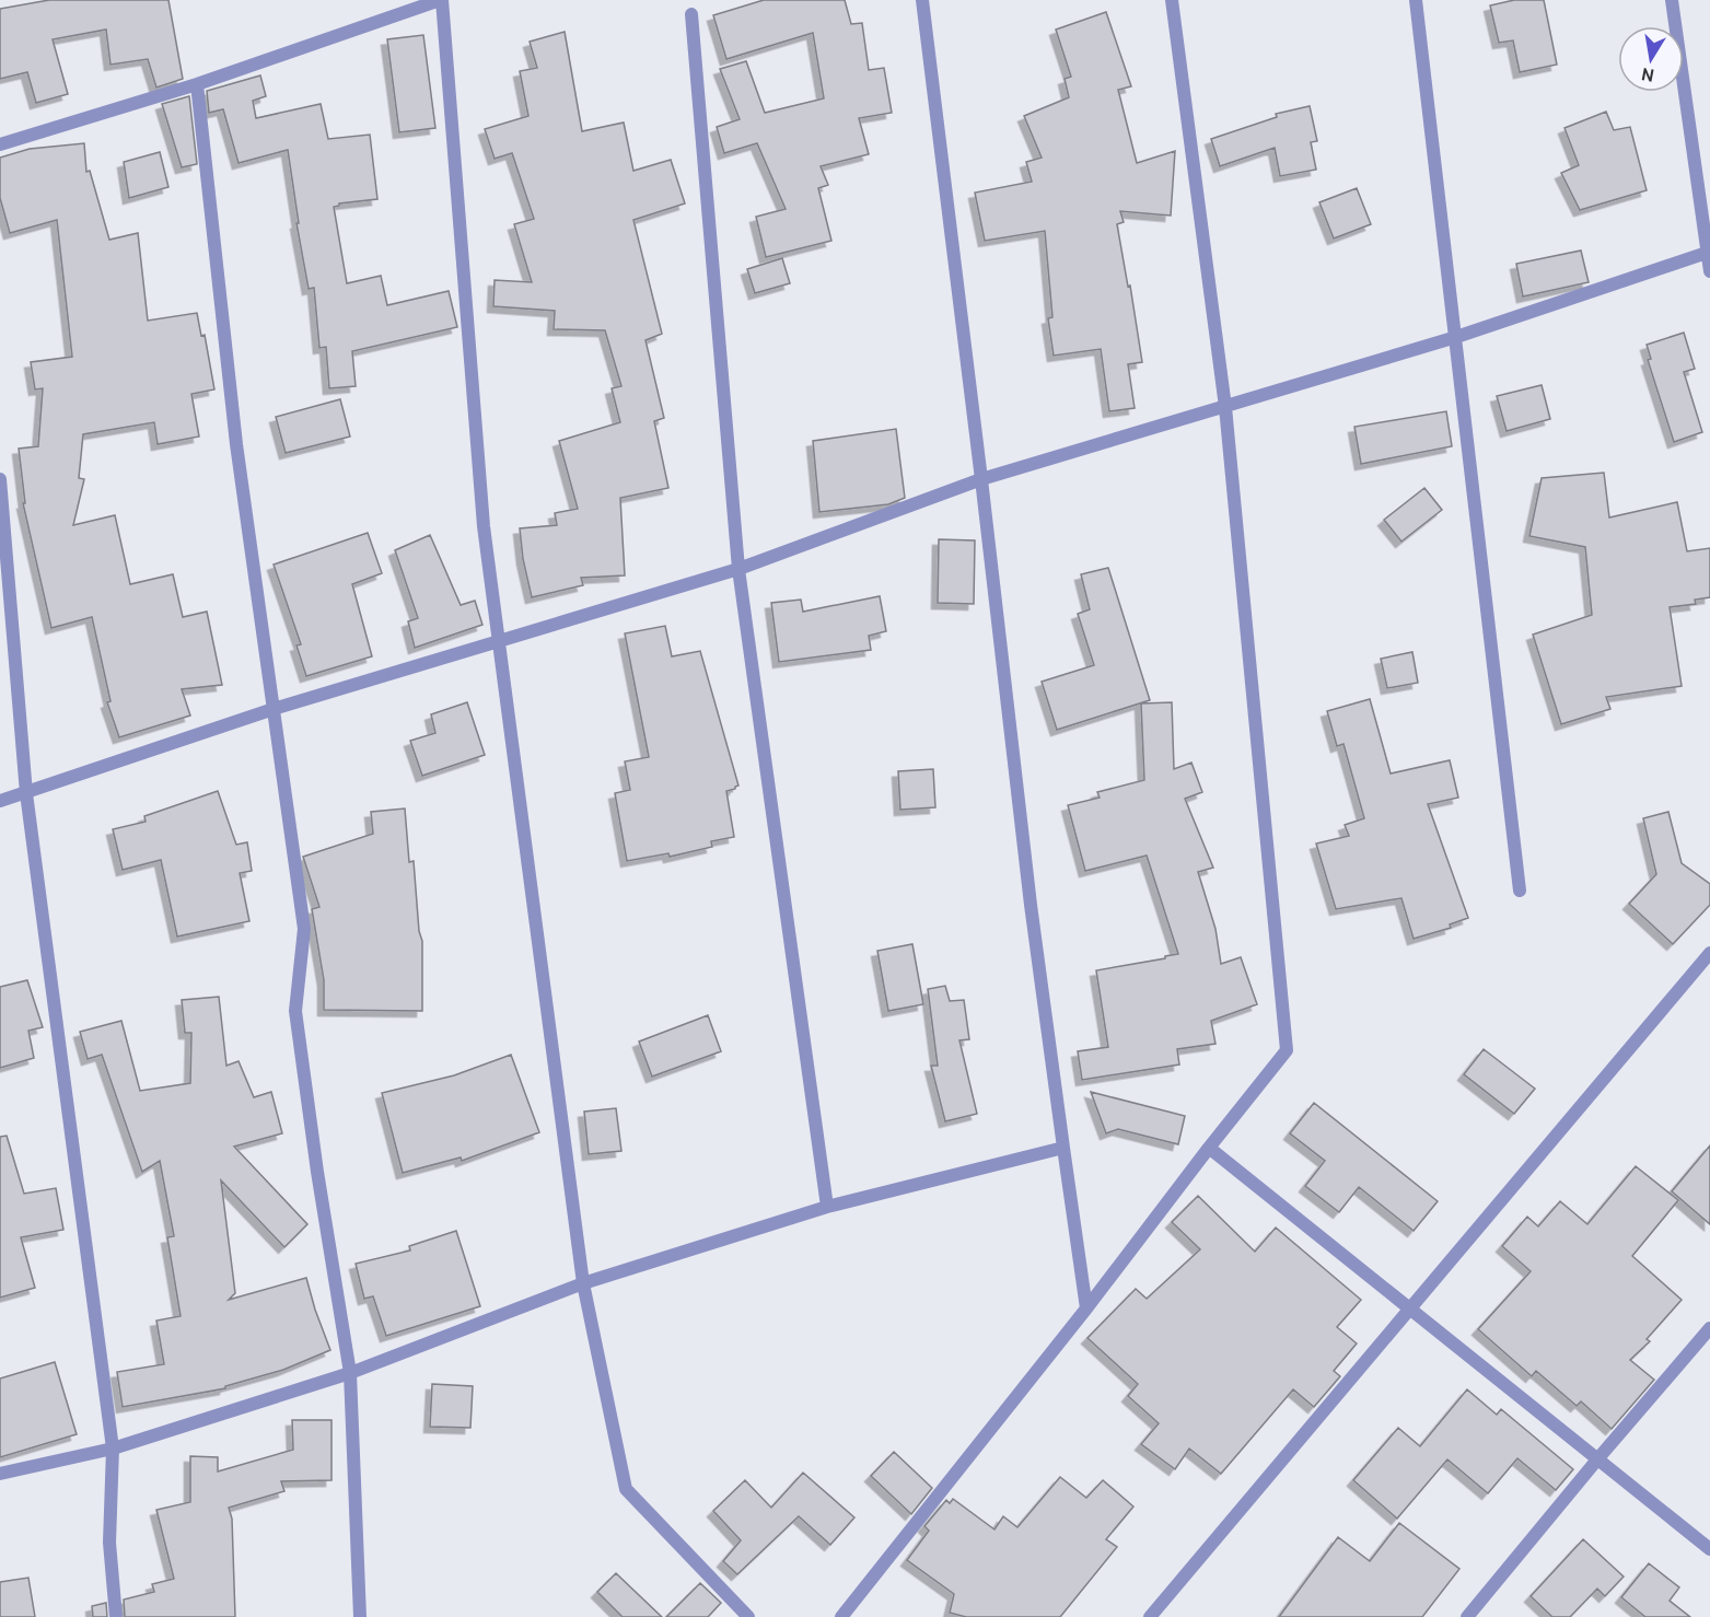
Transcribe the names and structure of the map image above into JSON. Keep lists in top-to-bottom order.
{
  "north": "bottom"
}
